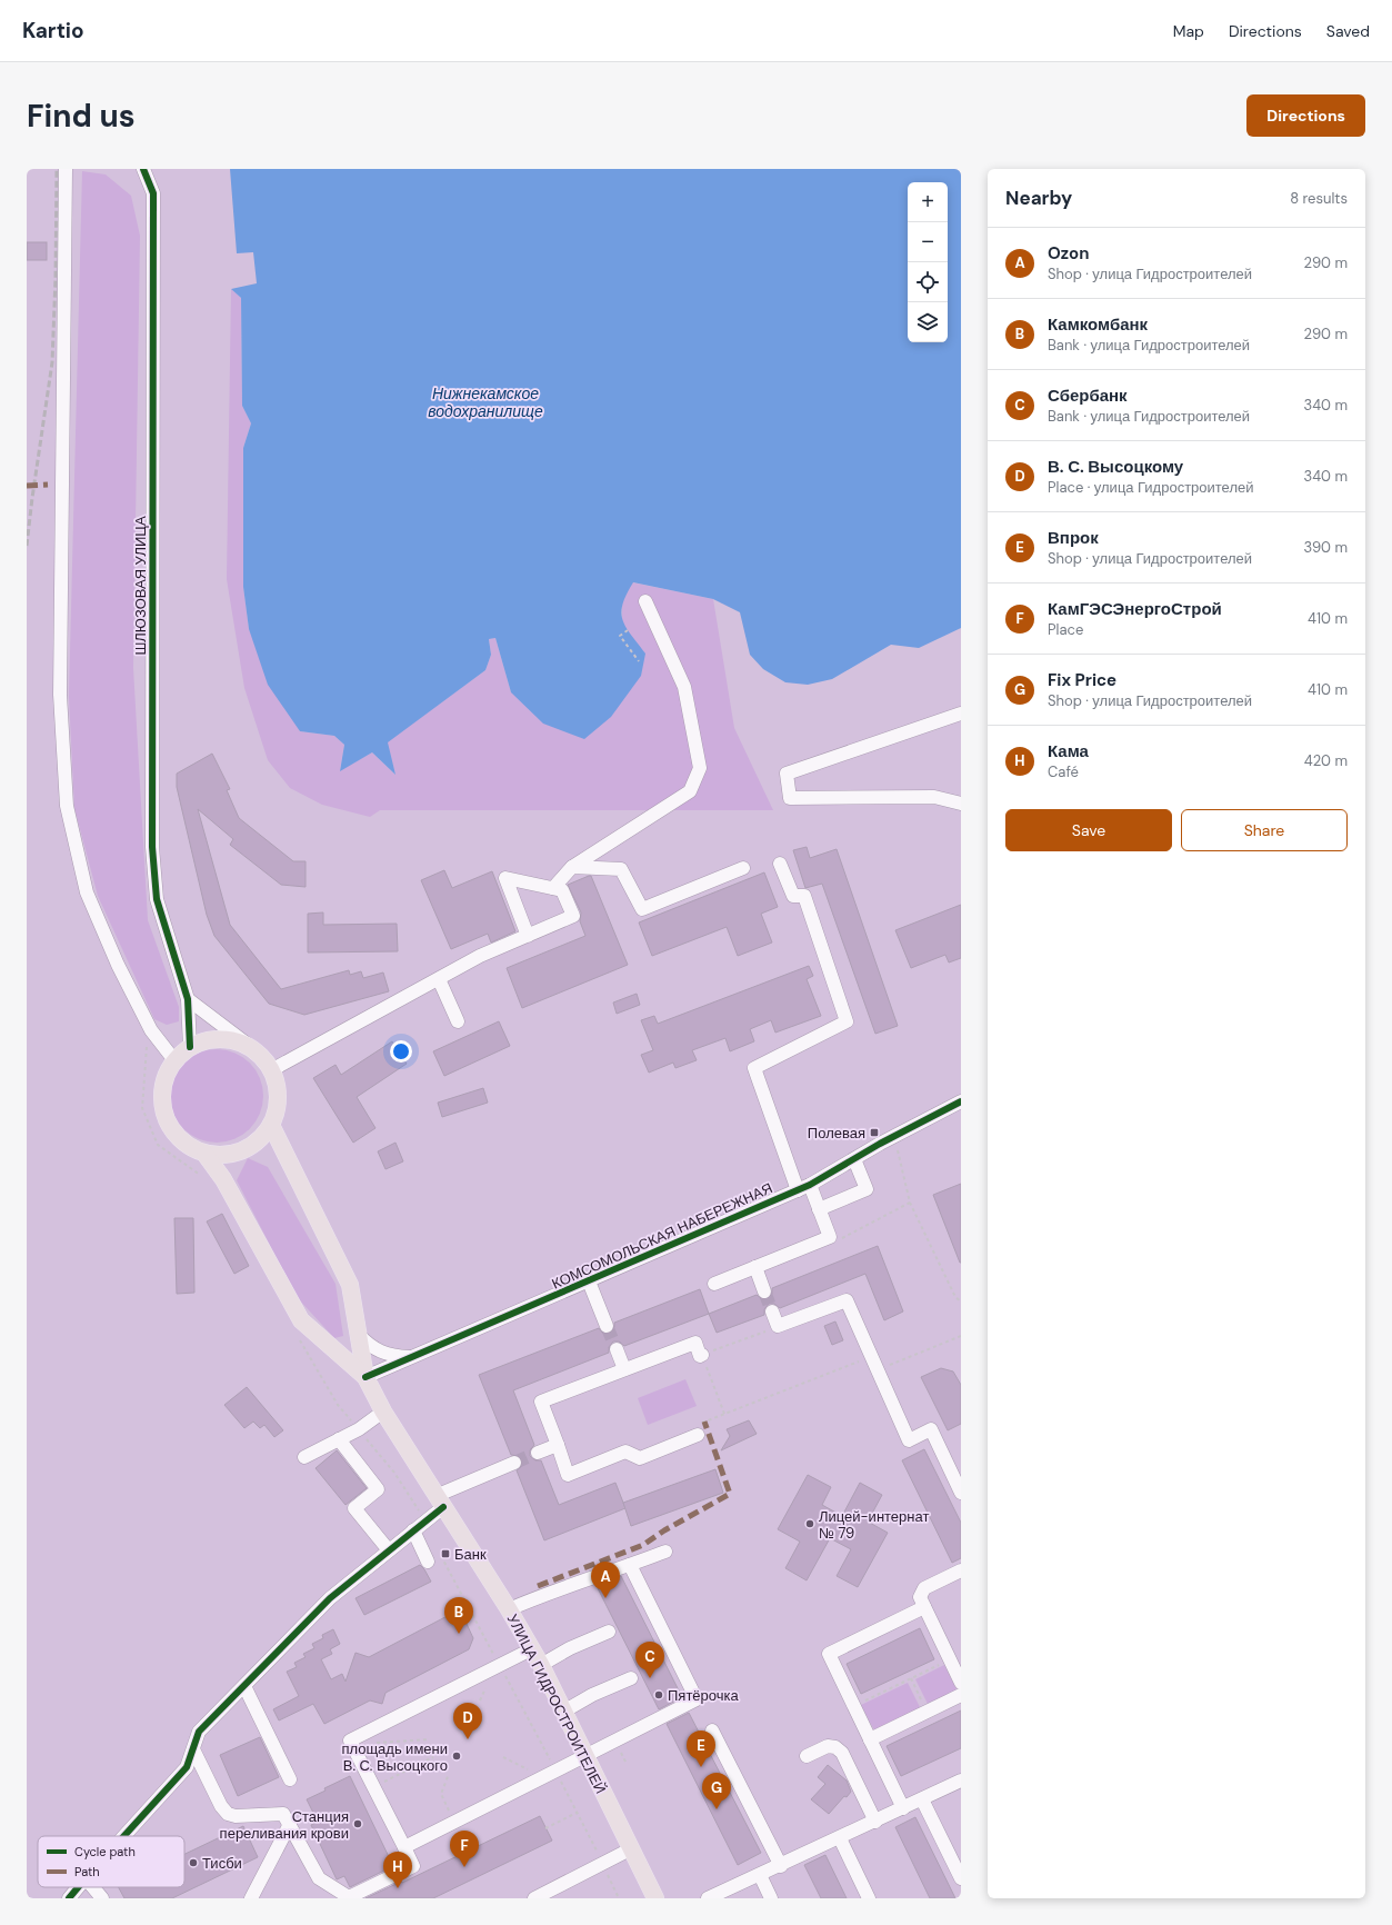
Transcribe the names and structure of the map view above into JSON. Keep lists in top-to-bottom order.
{
  "streets": {
    "main road": ["УЛИЦА ГИДРОСТРОИТЕЛЕЙ"],
    "street": ["ШЛЮЗОВАЯ УЛИЦА", "КОМСОМОЛЬСКАЯ НАБЕРЕЖНАЯ"]
  },
  "crossings": [
    ["КОМСОМОЛЬСКАЯ НАБЕРЕЖНАЯ", "УЛИЦА ГИДРОСТРОИТЕЛЕЙ"]
  ],
  "water": ["Нижнекамское водохранилище"],
  "places": {
    "transit": ["Полевая", "Банк"],
    "other": [
      "Лицей-интернат № 79",
      "Пятёрочка",
      "площадь имени В. С. Высоцкого",
      "Станция переливания крови",
      "Тисби"
    ]
  },
  "legend": ["Cycle path", "Path"],
  "page": {
    "header": "Kartio",
    "nav": ["Map", "Directions", "Saved"],
    "buttons": [
      "Directions",
      ["Save", "Share"]
    ],
    "title": "Find us",
    "heading": ["Nearby", "8 results"],
    "map_buttons": ["+", "−"],
    "list": [
      {
        "mark": "A",
        "name": "Ozon",
        "note": "Shop · улица Гидростроителей",
        "value": "290 m"
      },
      {
        "mark": "B",
        "name": "Камкомбанк",
        "note": "Bank · улица Гидростроителей",
        "value": "290 m"
      },
      {
        "mark": "C",
        "name": "Сбербанк",
        "note": "Bank · улица Гидростроителей",
        "value": "340 m"
      },
      {
        "mark": "D",
        "name": "В. С. Высоцкому",
        "note": "Place · улица Гидростроителей",
        "value": "340 m"
      },
      {
        "mark": "E",
        "name": "Впрок",
        "note": "Shop · улица Гидростроителей",
        "value": "390 m"
      },
      {
        "mark": "F",
        "name": "КамГЭСЭнергоСтрой",
        "note": "Place",
        "value": "410 m"
      },
      {
        "mark": "G",
        "name": "Fix Price",
        "note": "Shop · улица Гидростроителей",
        "value": "410 m"
      },
      {
        "mark": "H",
        "name": "Кама",
        "note": "Café",
        "value": "420 m"
      }
    ],
    "pins": [
      "A",
      "B",
      "C",
      "D",
      "E",
      "G",
      "F",
      "H"
    ]
  }
}
